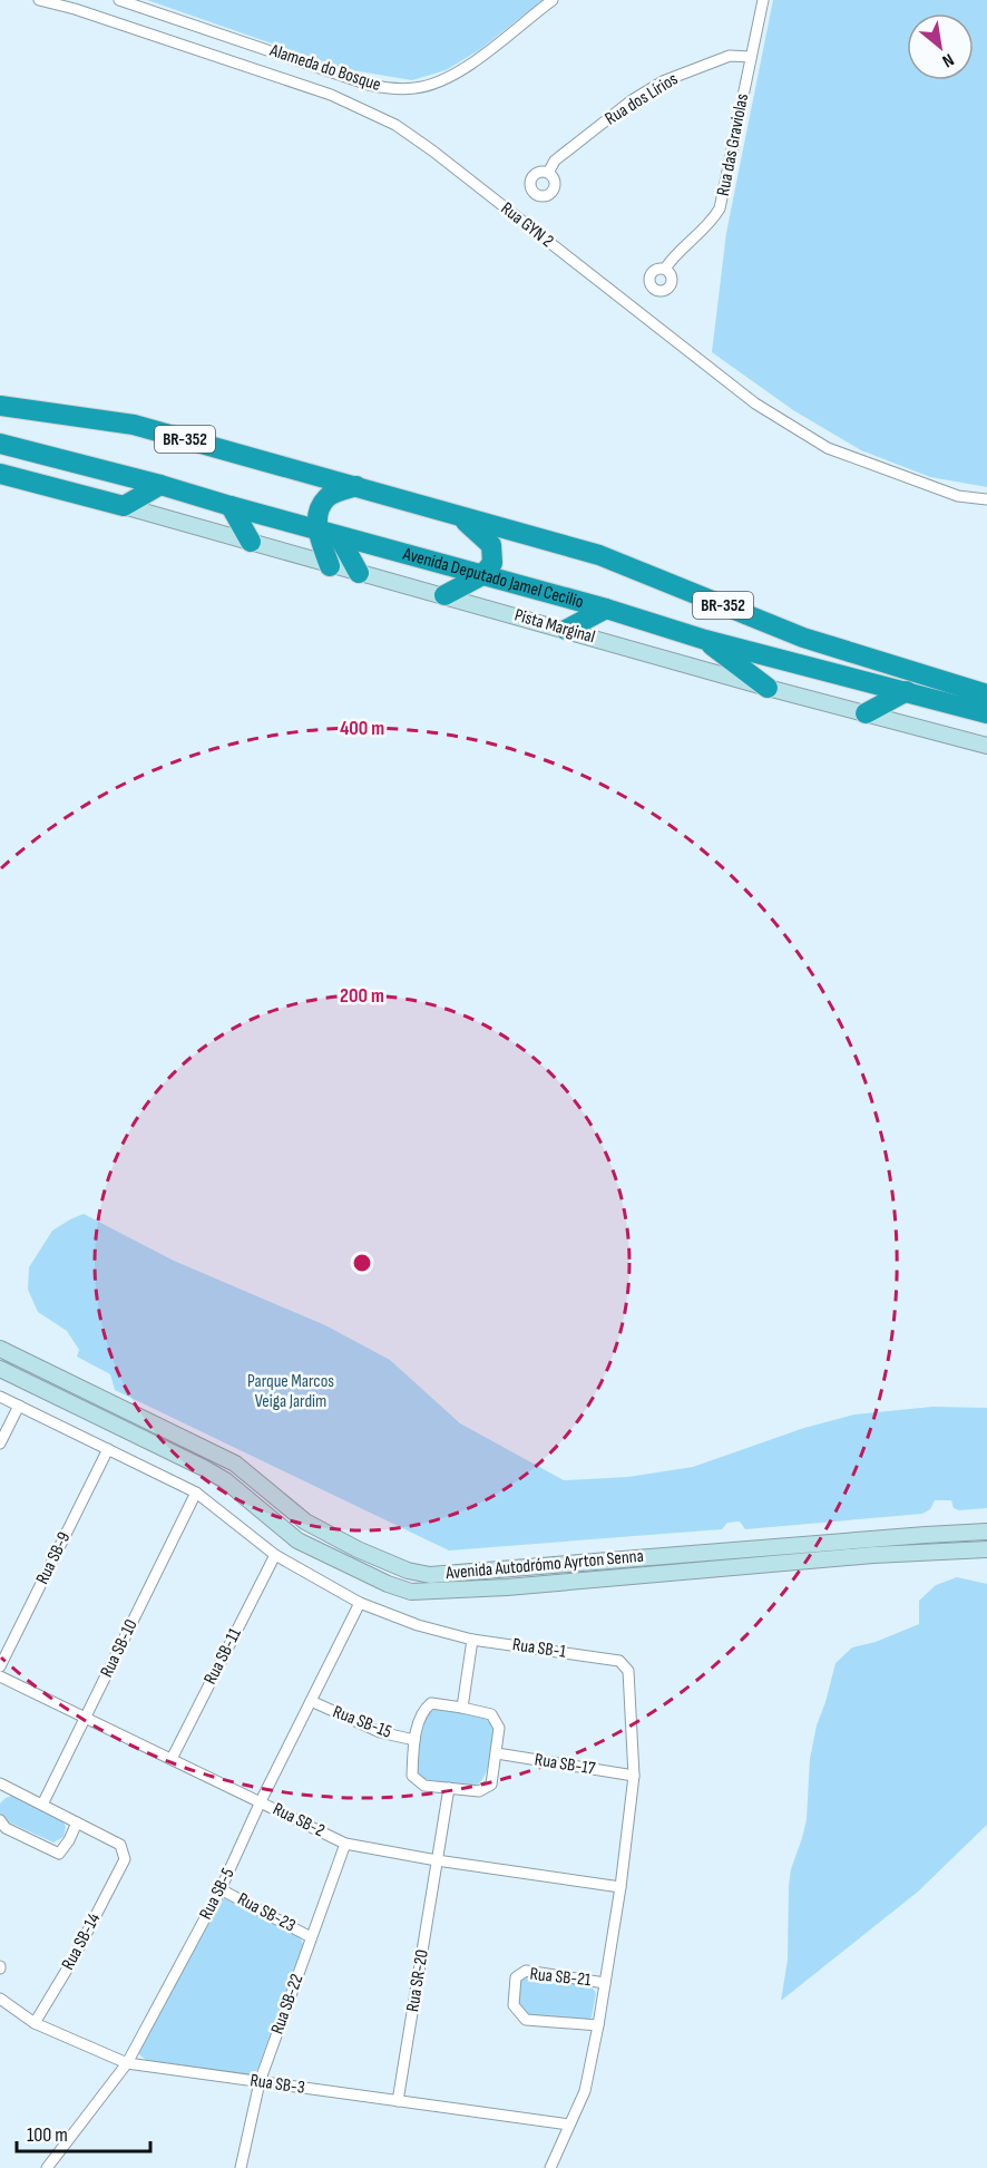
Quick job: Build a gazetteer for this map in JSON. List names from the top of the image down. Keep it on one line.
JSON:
{"streets":{"highway":["BR-352","Avenida Deputado Jamel Cecilio"],"street":["Alameda do Bosque","Rua dos Lírios","Rua das Graviolas","Rua GYN 2","Pista Marginal","Rua SB-9","Avenida Autodrómo Ayrton Senna","Rua SB-10","Rua SB-1","Rua SB-11","Rua SB-15","Rua SB-17","Rua SB-2","Rua SB-5","Rua SB-23","Rua SB-14","Rua SB-21","Rua SR-20","Rua SB-22","Rua SB-3"]},"crossings":[["Rua dos Lírios","Rua das Graviolas"],["Rua SB-9","Rua SB-1"],["Rua SB-10","Rua SB-1"],["Rua SB-10","Rua SB-2"],["Rua SB-1","Rua SB-11"],["Rua SB-1","Rua SB-17"],["Rua SB-1","Rua SB-2"],["Rua SB-1","Rua SB-5"],["Rua SB-1","Rua SB-21"],["Rua SB-1","Rua SB-3"],["Rua SB-11","Rua SB-2"],["Rua SB-15","Rua SB-17"],["Rua SB-15","Rua SB-5"],["Rua SB-15","Rua SR-20"],["Rua SB-17","Rua SR-20"],["Rua SB-2","Rua SB-5"],["Rua SB-2","Rua SR-20"],["Rua SB-2","Rua SB-22"],["Rua SB-5","Rua SB-23"],["Rua SB-5","Rua SB-3"],["Rua SB-23","Rua SB-22"],["Rua SB-14","Rua SB-3"],["Rua SR-20","Rua SB-3"],["Rua SB-22","Rua SB-3"]],"parks":["Parque Marcos Veiga Jardim"],"scale_bar":"100 m","north":"bottom right","rings":["400 m","200 m"]}
